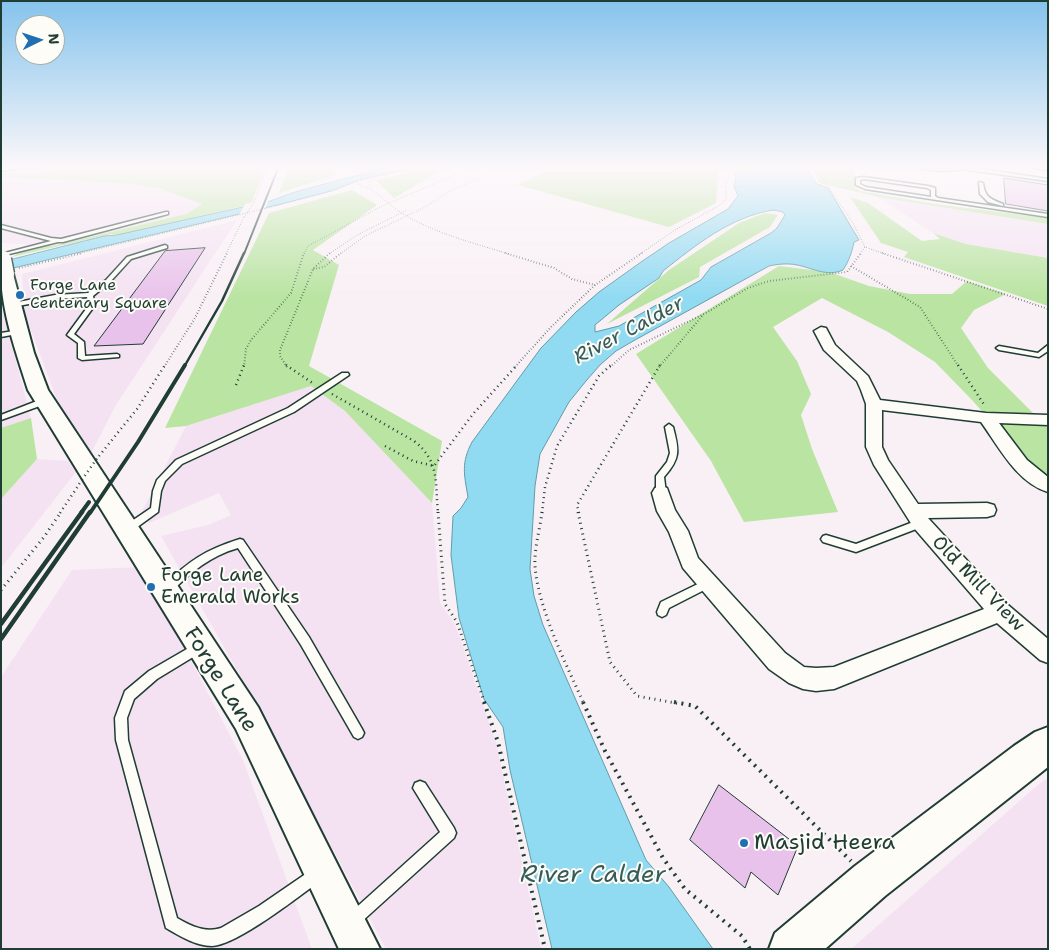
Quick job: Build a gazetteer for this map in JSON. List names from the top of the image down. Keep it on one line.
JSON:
{"streets":{"street":["Old Mill View","Forge Lane"]},"water":["River Calder"],"places":["Forge Lane Centenary Square","Forge Lane Emerald Works","Masjid Heera"],"north":"right"}
